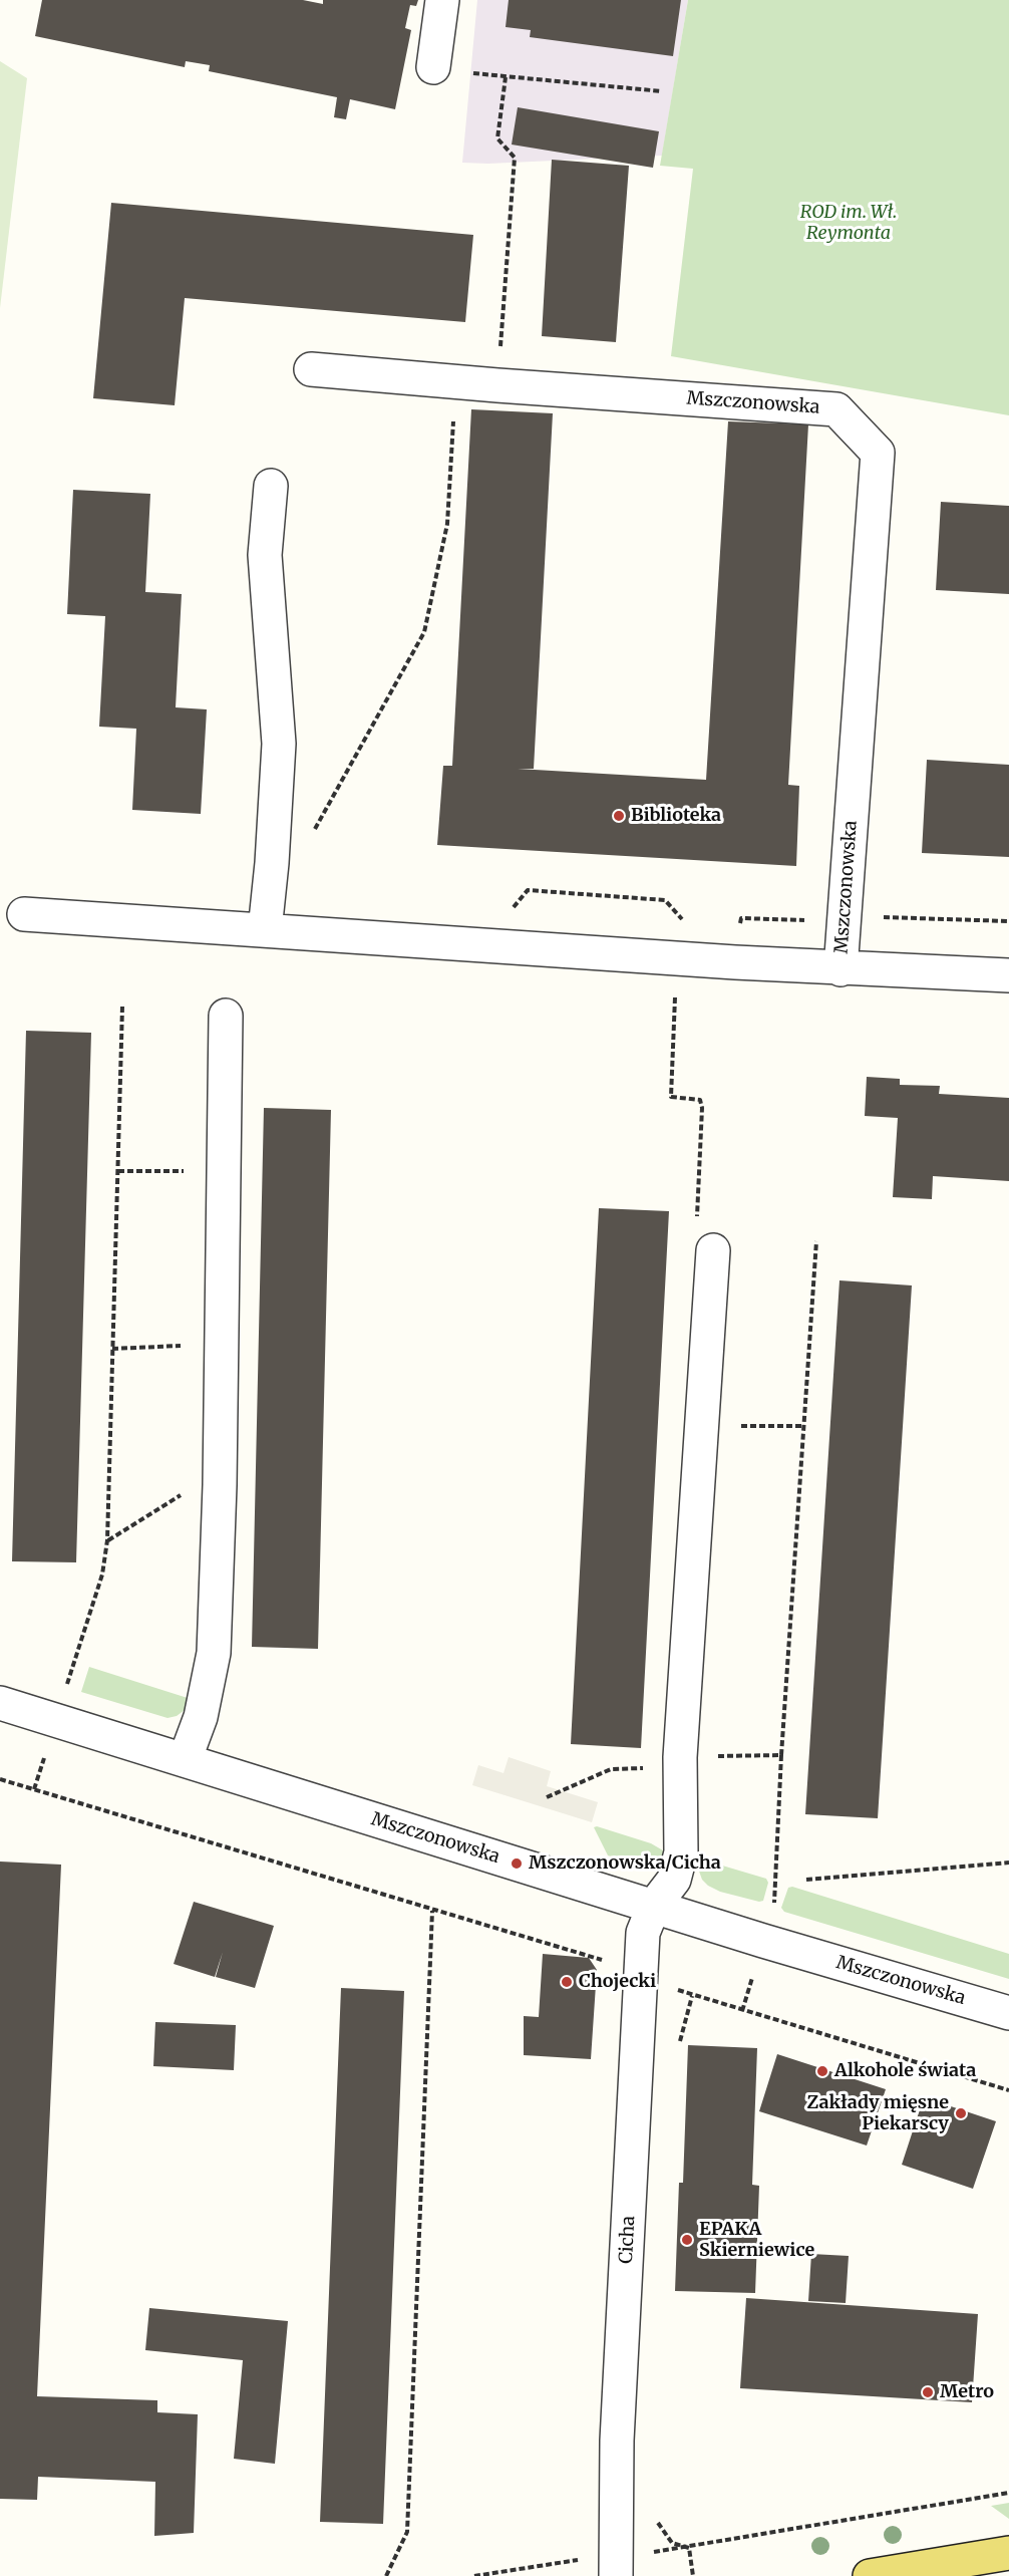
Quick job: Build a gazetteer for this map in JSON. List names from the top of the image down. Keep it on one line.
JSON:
{"streets":{"street":["Mszczonowska","Cicha"]},"crossings":[["Mszczonowska","Cicha"]],"parks":["ROD im. Wł. Reymonta"],"places":["Biblioteka","Mszczonowska/Cicha","Chojecki","Alkohole świata","Zakłady mięsne Piekarscy","EPAKA Skierniewice","Metro"]}
